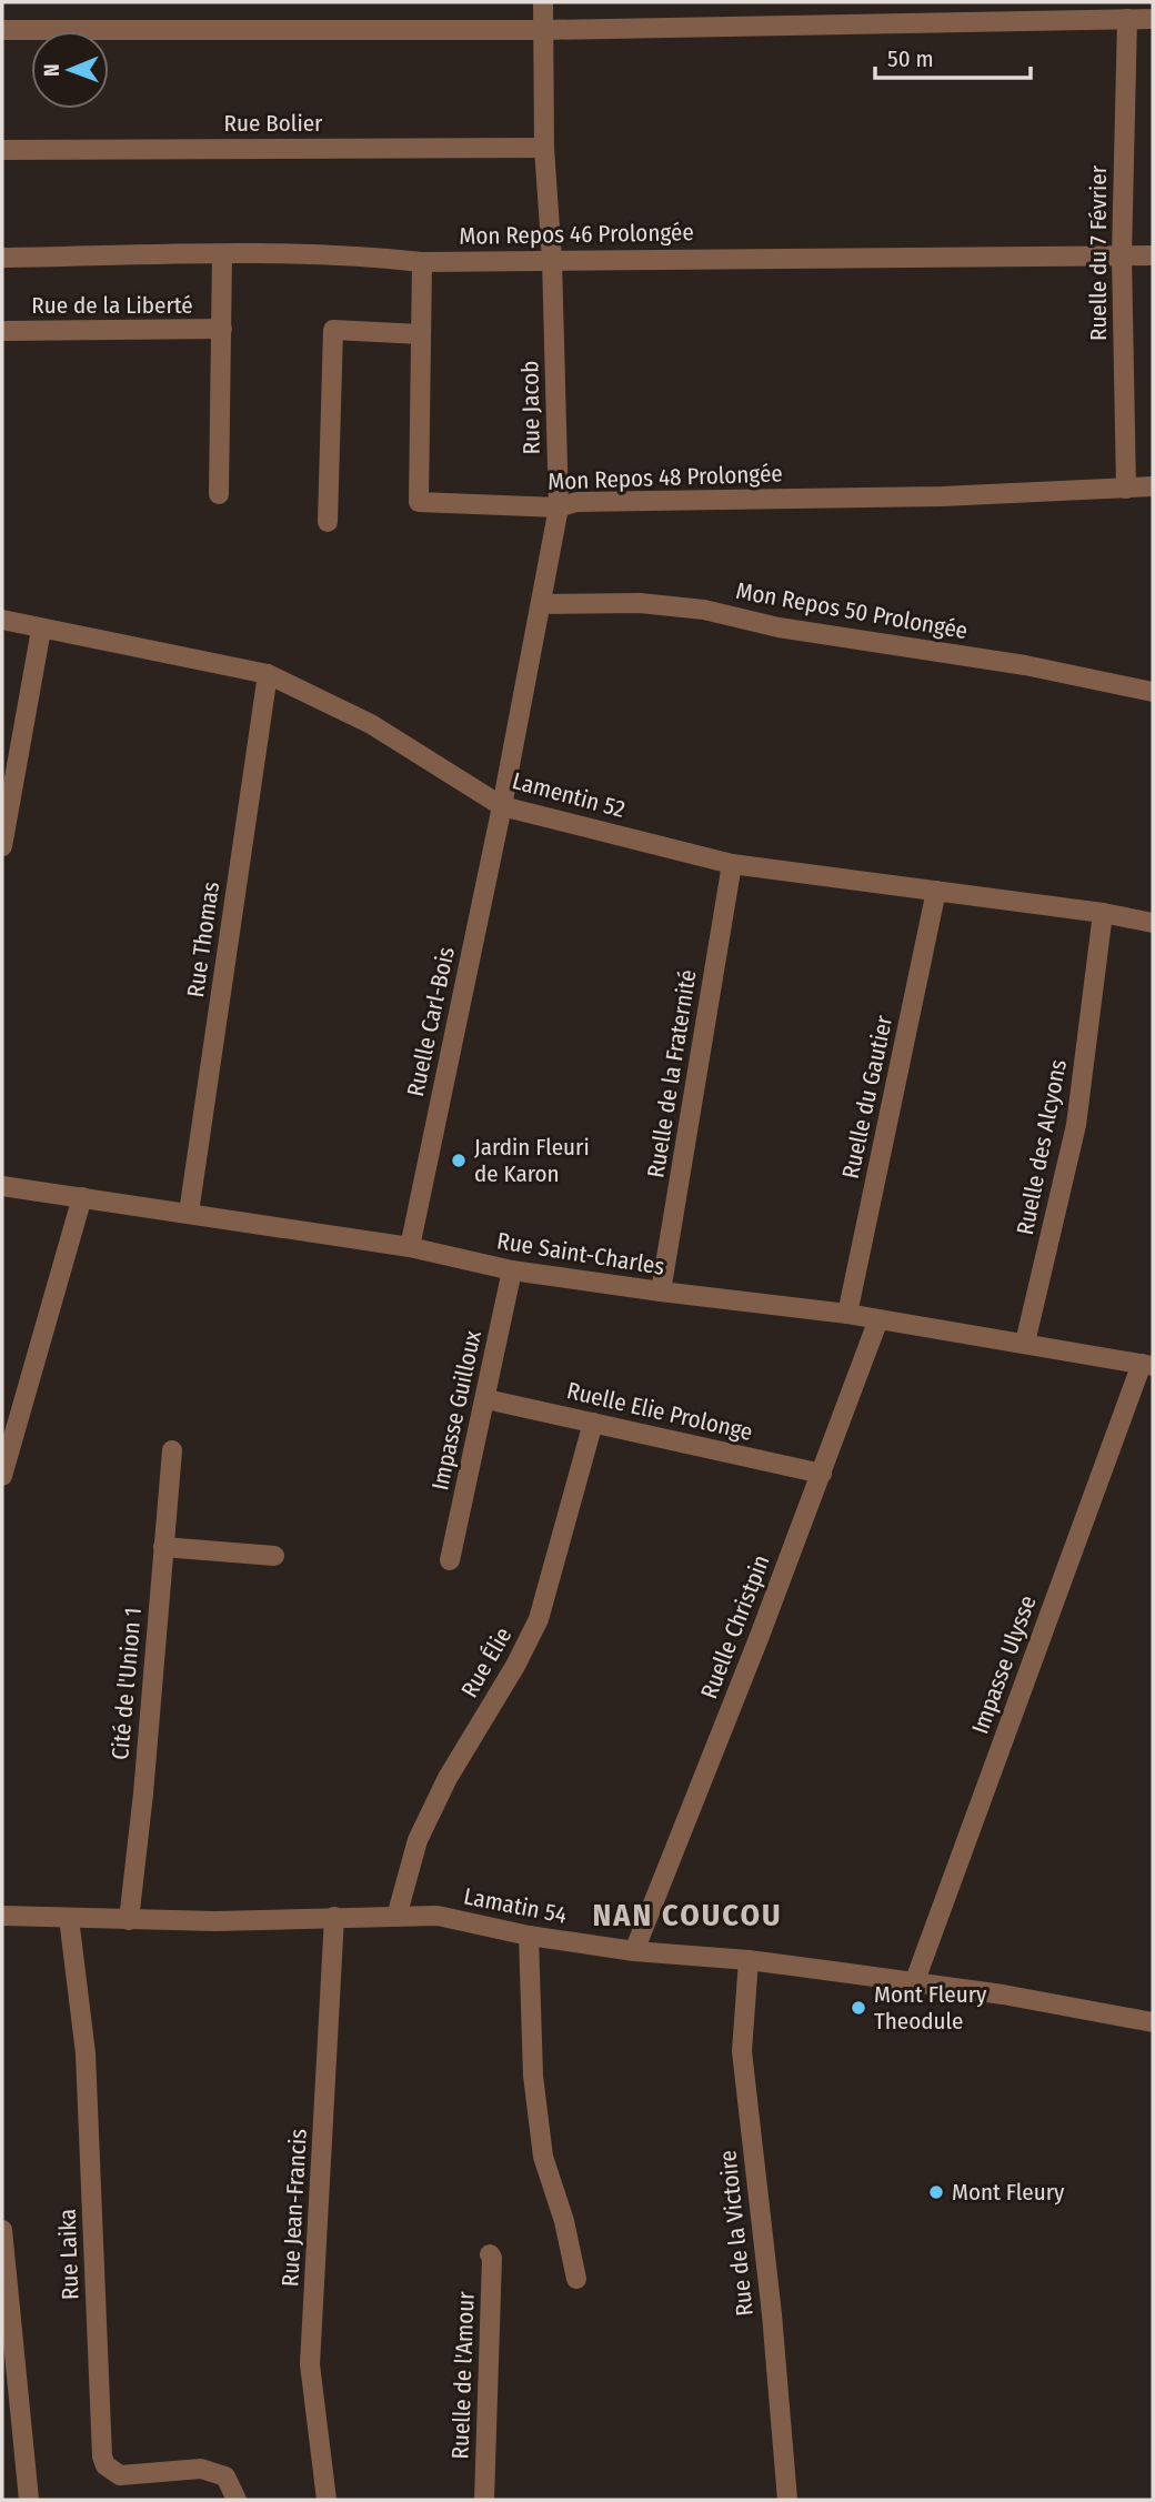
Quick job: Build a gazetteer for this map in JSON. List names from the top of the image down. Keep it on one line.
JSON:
{"streets":{"street":["Rue Bolier","Mon Repos 46 Prolongée","Ruelle du 7 Février","Rue de la Liberté","Rue Jacob","Mon Repos 48 Prolongée","Mon Repos 50 Prolongée","Lamentin 52","Rue Thomas","Ruelle Carl-Bois","Ruelle de la Fraternité","Ruelle du Gautier","Ruelle des Alcyons","Rue Saint-Charles","Impasse Guilloux","Ruelle Elie Prolonge","Ruelle Christpin","Rue Élie","Impasse Ulysse","Cité de l'Union 1","Lamatin 54","Rue Jean-Francis","Rue de la Victoire","Rue Laika","Ruelle de l'Amour"]},"crossings":[["Rue Bolier","Rue Jacob"],["Mon Repos 46 Prolongée","Ruelle du 7 Février"],["Mon Repos 46 Prolongée","Rue Jacob"],["Mon Repos 46 Prolongée","Mon Repos 48 Prolongée"],["Ruelle du 7 Février","Mon Repos 48 Prolongée"],["Rue Jacob","Mon Repos 48 Prolongée"],["Rue Jacob","Mon Repos 50 Prolongée"],["Rue Jacob","Lamentin 52"],["Rue Jacob","Ruelle Carl-Bois"],["Lamentin 52","Rue Thomas"],["Lamentin 52","Ruelle Carl-Bois"],["Lamentin 52","Ruelle de la Fraternité"],["Lamentin 52","Ruelle du Gautier"],["Lamentin 52","Ruelle des Alcyons"],["Rue Thomas","Rue Saint-Charles"],["Ruelle Carl-Bois","Rue Saint-Charles"],["Ruelle de la Fraternité","Rue Saint-Charles"],["Ruelle du Gautier","Rue Saint-Charles"],["Ruelle des Alcyons","Rue Saint-Charles"],["Rue Saint-Charles","Impasse Guilloux"],["Rue Saint-Charles","Ruelle Christpin"],["Rue Saint-Charles","Impasse Ulysse"],["Impasse Guilloux","Ruelle Elie Prolonge"],["Ruelle Elie Prolonge","Ruelle Christpin"],["Ruelle Elie Prolonge","Rue Élie"],["Ruelle Christpin","Lamatin 54"],["Rue Élie","Lamatin 54"],["Impasse Ulysse","Lamatin 54"],["Cité de l'Union 1","Lamatin 54"],["Lamatin 54","Rue Jean-Francis"],["Lamatin 54","Rue de la Victoire"],["Lamatin 54","Rue Laika"]],"districts":["NAN COUCOU"],"places":["Jardin Fleuri de Karon","Mont Fleury Theodule","Mont Fleury"],"scale_bar":"50 m","north":"left"}
